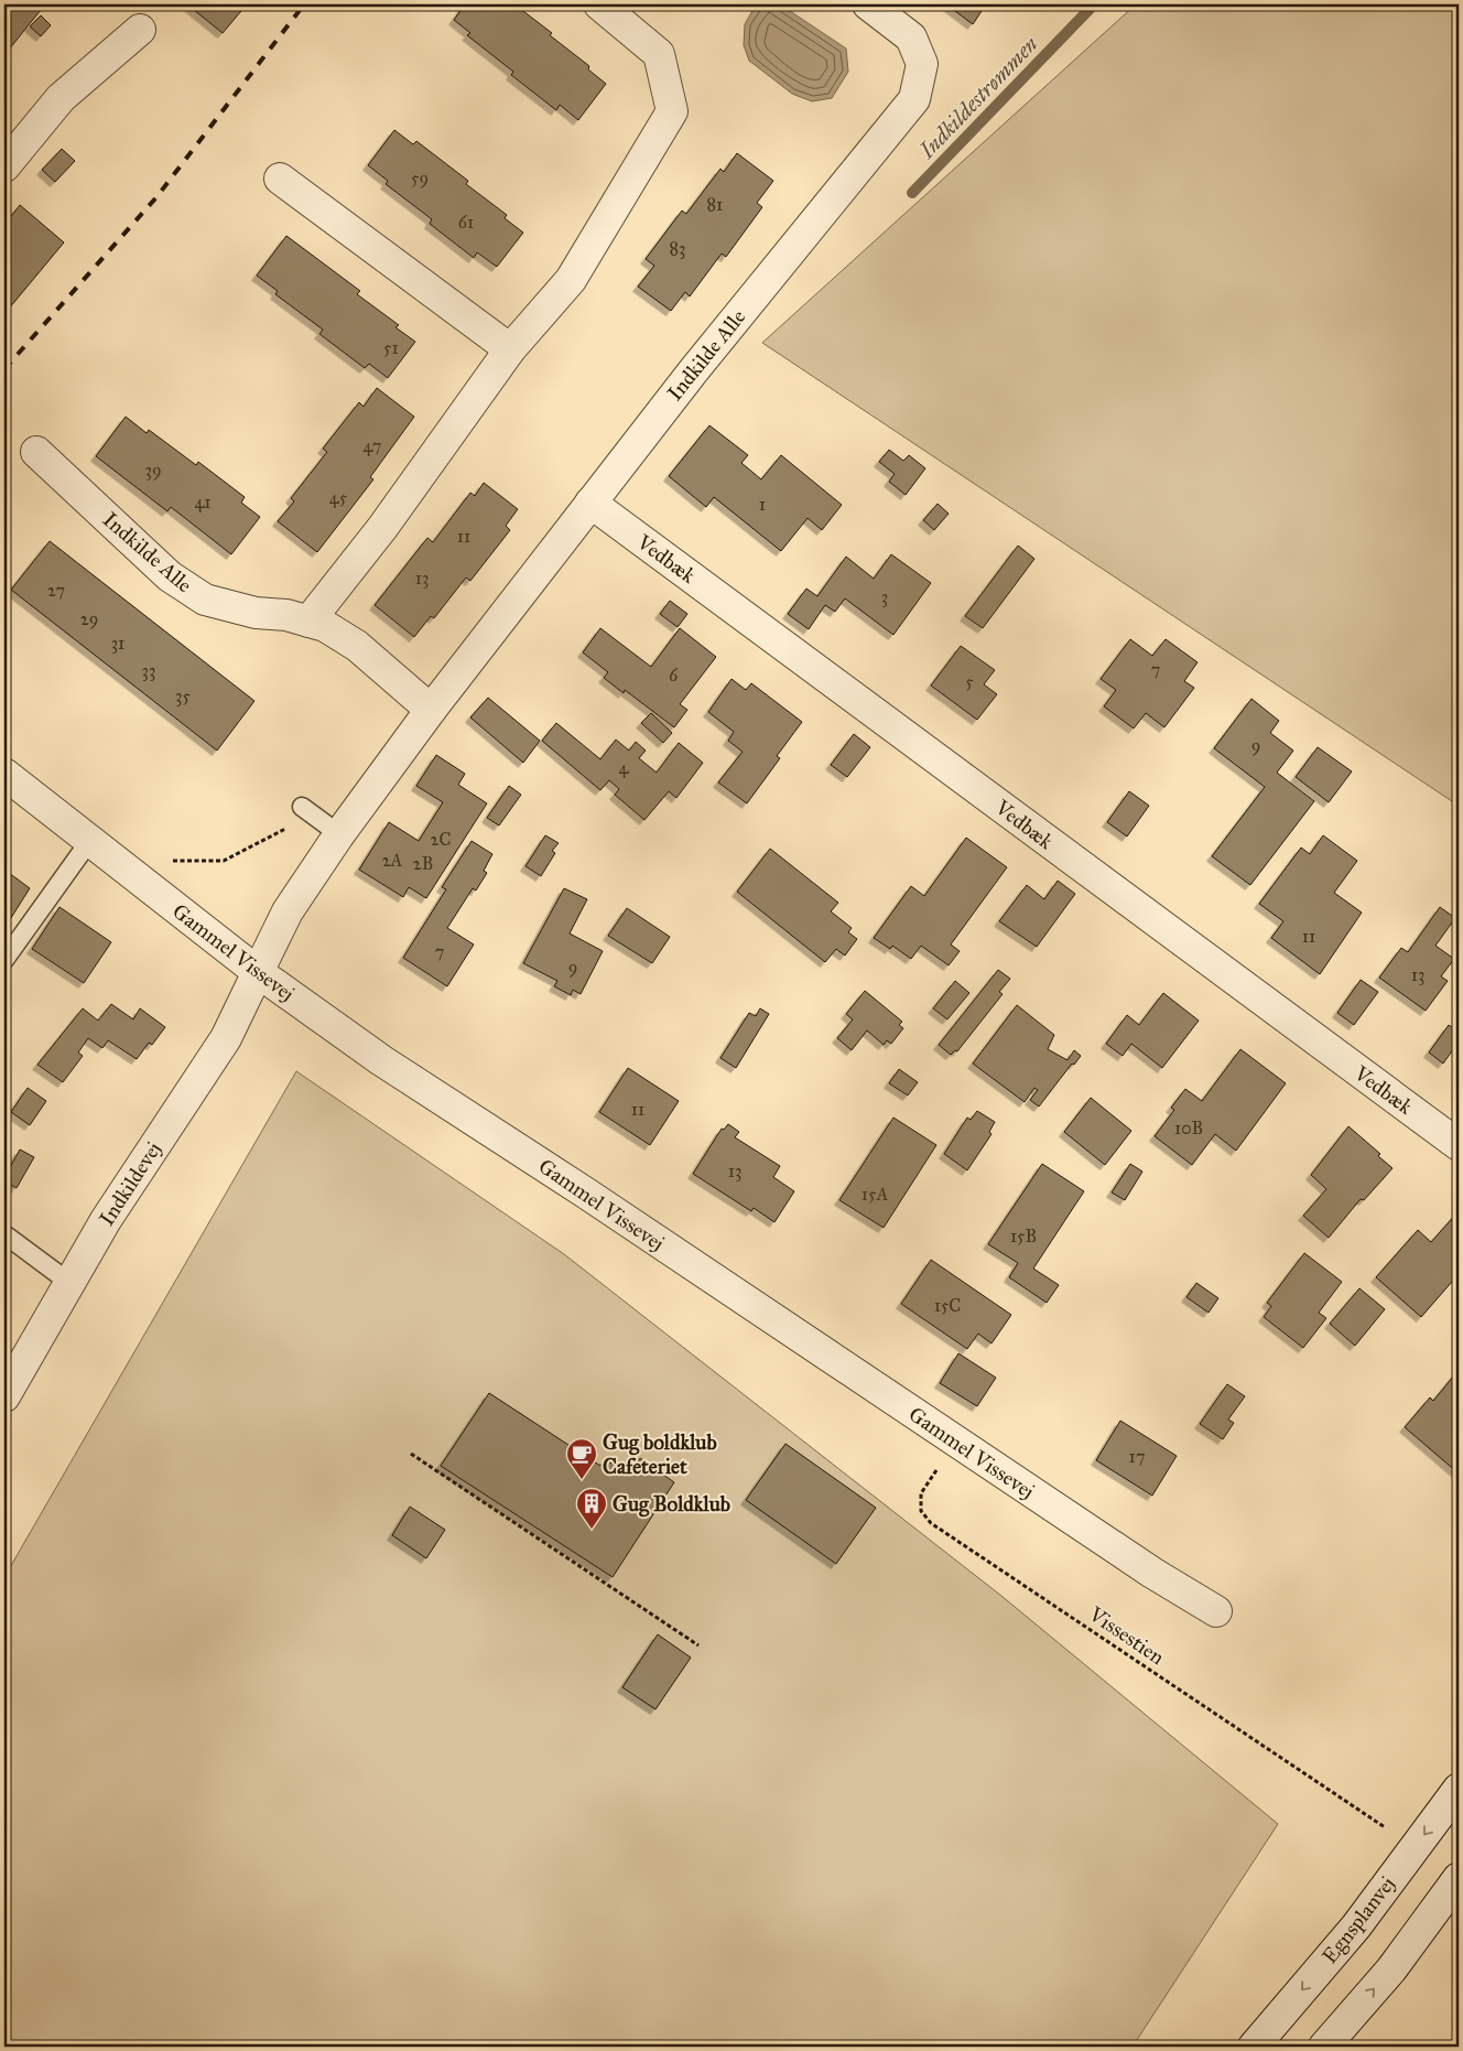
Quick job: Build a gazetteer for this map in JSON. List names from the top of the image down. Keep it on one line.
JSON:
{"streets":{"street":["Indkilde Alle","Vedbæk","Gammel Vissevej","Indkildevej","Egnsplanvej"],"path":["Vissestien"]},"crossings":[["Indkilde Alle","Vedbæk"],["Indkilde Alle","Gammel Vissevej"],["Indkilde Alle","Indkildevej"],["Gammel Vissevej","Indkildevej"],["Gammel Vissevej","Vissestien"]],"water":["Indkildestrømmen"],"places":{"cafe":["Gug boldklub Cafeteriet"],"building":["Gug Boldklub"]},"house_numbers":["59","81","61","83","51","47","39","45","41","1","11","13","27","3","29","31","7","33","6","5","35","9","4","2C","2A","2B","11","7","9","13","11","10B","13","15A","15B","15C","17"]}
